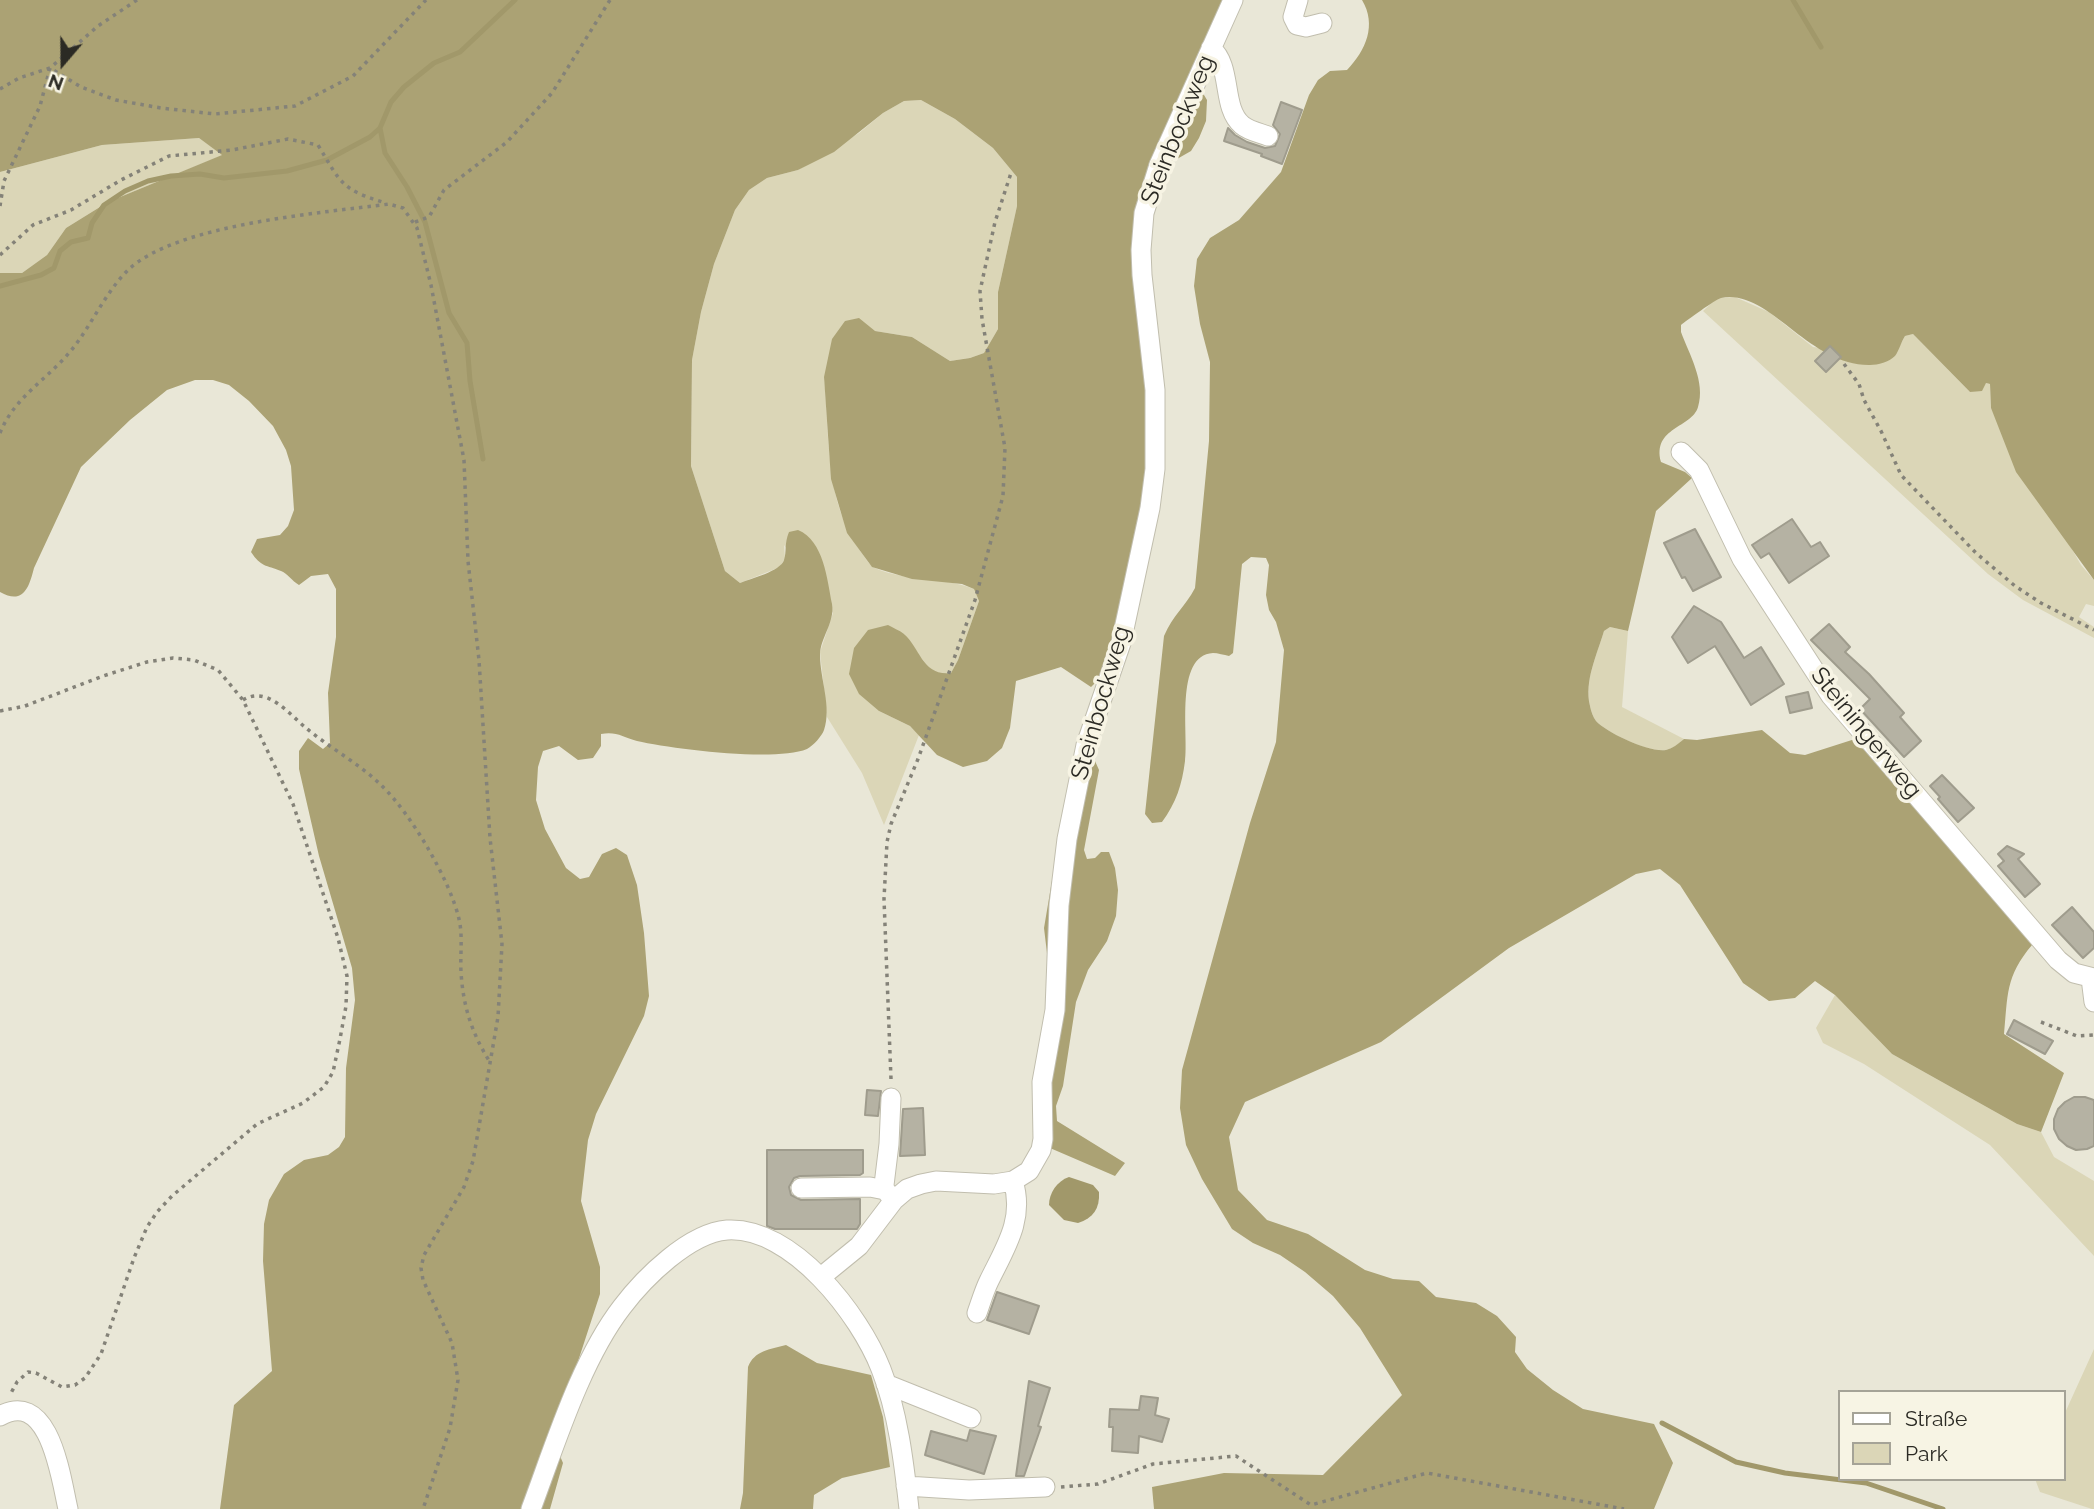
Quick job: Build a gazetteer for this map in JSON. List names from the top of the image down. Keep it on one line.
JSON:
{"streets":{"street":["Steinbockweg","Steiningerweg"]},"legend":["Straße","Park"],"north":"bottom"}
